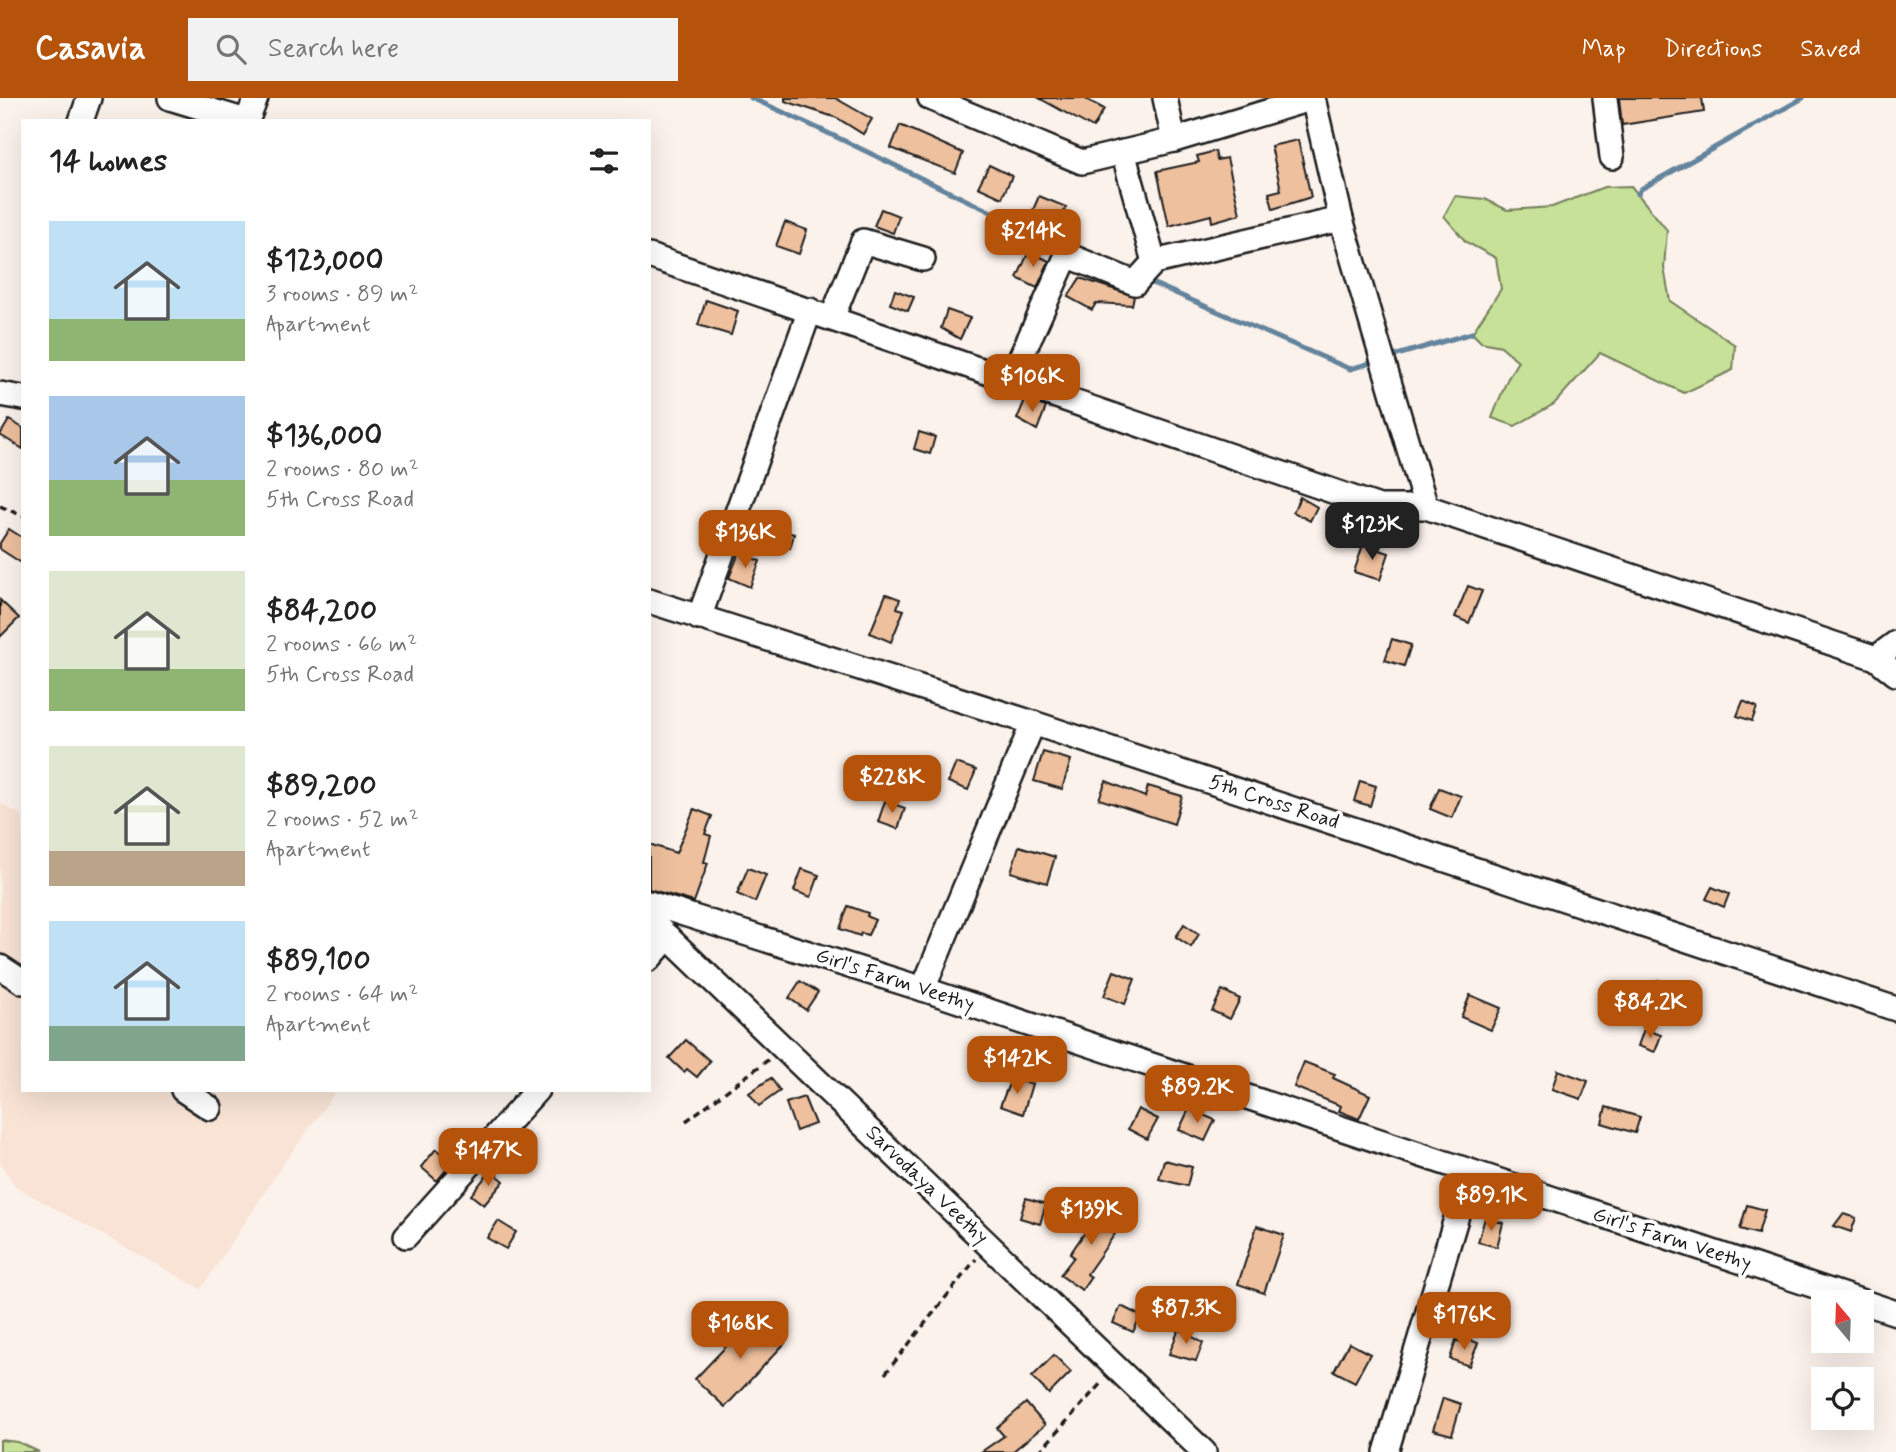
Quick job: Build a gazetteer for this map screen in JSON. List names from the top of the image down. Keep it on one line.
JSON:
{"streets":{"street":["5th Cross Road","Girl's Farm Veethy","Sarvodaya Veethy"]},"north":"top","page":{"header":"Casavia","search":"Search here","nav":["Map","Directions","Saved"],"heading":"14 homes","list":[{"name":"$123,000","note":"3 rooms · 89 m² · Apartment"},{"name":"$136,000","note":"2 rooms · 80 m² · 5th Cross Road"},{"name":"$84,200","note":"2 rooms · 66 m² · 5th Cross Road"},{"name":"$89,200","note":"2 rooms · 52 m² · Apartment"},{"name":"$89,100","note":"2 rooms · 64 m² · Apartment"}],"price":["$214K","$106K","$123K","$136K","$228K","$84.2K","$142K","$89.2K","$147K","$89.1K","$139K","$87.3K","$176K","$168K"]}}
